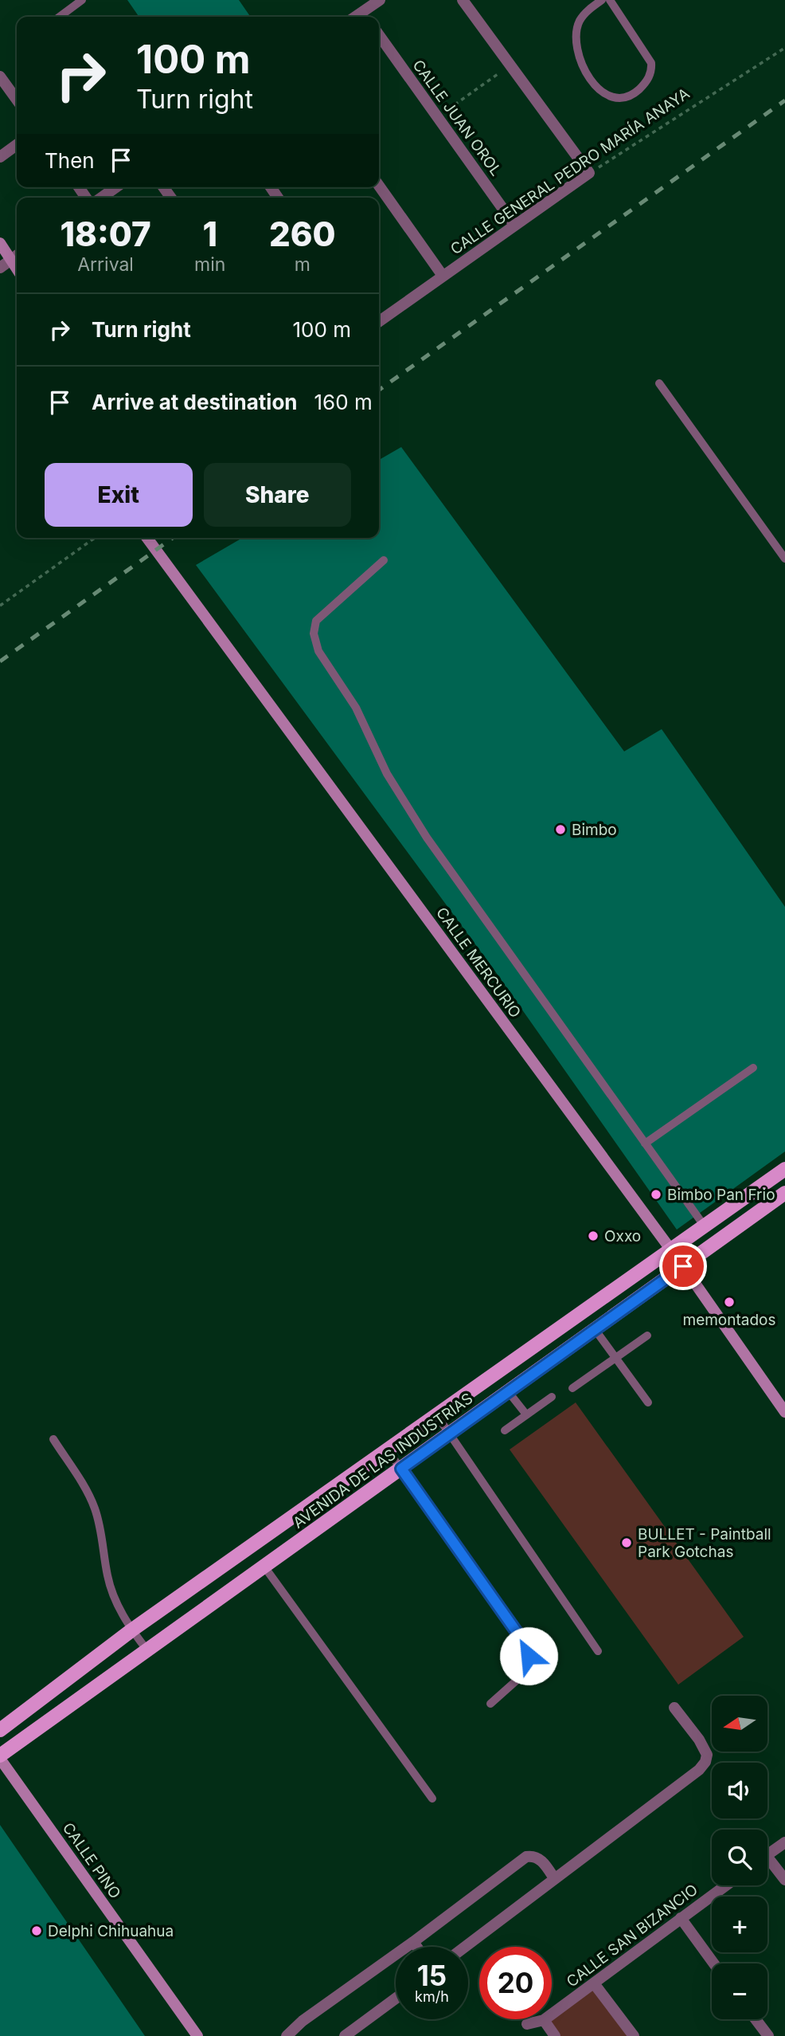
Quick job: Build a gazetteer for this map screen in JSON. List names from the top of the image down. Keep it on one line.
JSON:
{"streets":{"main road":["CALLE MERCURIO","AVENIDA DE LAS INDUSTRIAS","CALLE PINO"],"street":["CALLE JUAN OROL","CALLE GENERAL PEDRO MARÍA ANAYA","CALLE SAN BIZANCIO"]},"crossings":[["CALLE JUAN OROL","CALLE GENERAL PEDRO MARÍA ANAYA"],["CALLE MERCURIO","AVENIDA DE LAS INDUSTRIAS"],["AVENIDA DE LAS INDUSTRIAS","CALLE PINO"]],"places":["Bimbo","Bimbo Pan Frio","Oxxo","memontados","BULLET - Paintball Park Gotchas","Delphi Chihuahua"],"north":"left","page":{"turn":["100 m","Turn right"],"then":"Then","eta":["18:07","Arrival","1","min","260","m"],"list":[{"name":"Turn right","value":"100 m"},{"name":"Arrive at destination","value":"160 m"}],"buttons":["Exit","Share"],"map_buttons":["+","−"],"speed":"15 km/h","limit":"20"}}
